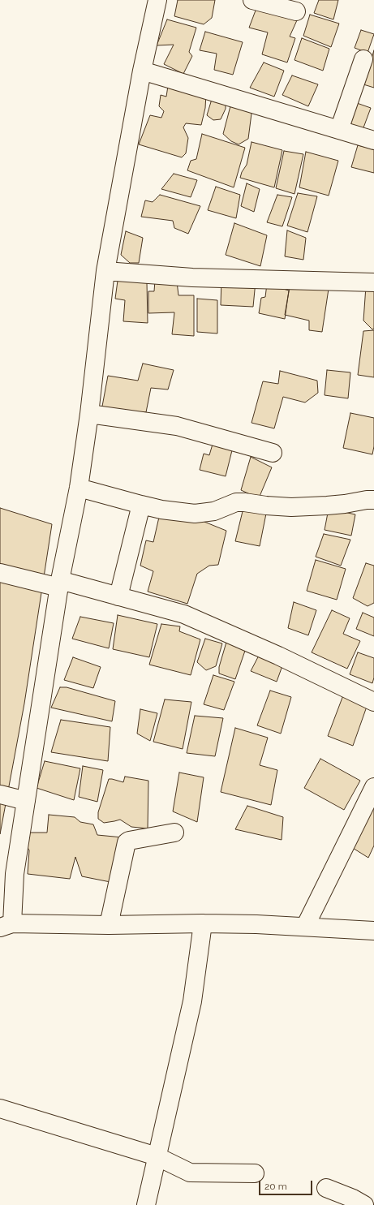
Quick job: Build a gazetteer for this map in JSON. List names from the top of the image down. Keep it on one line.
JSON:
{"scale_bar":"20 m"}
